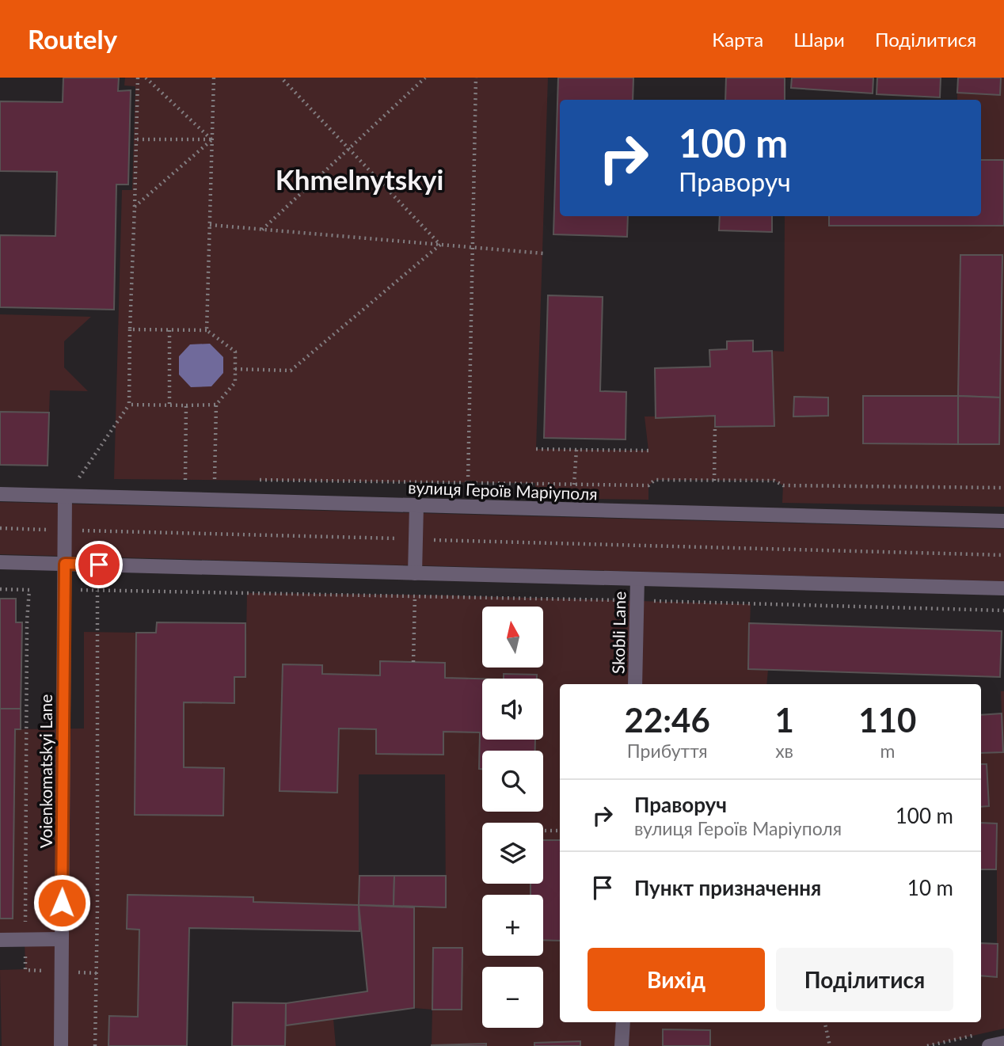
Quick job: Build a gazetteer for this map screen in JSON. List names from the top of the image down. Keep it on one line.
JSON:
{"streets":{"street":["вулиця Героїв Маріуполя","Skobli Lane","Voienkomatskyi Lane"]},"crossings":[["вулиця Героїв Маріуполя","Voienkomatskyi Lane"]],"districts":["Khmelnytskyi"],"north":"top","page":{"header":"Routely","nav":["Карта","Шари","Поділитися"],"turn":["100 m","Праворуч"],"map_buttons":["+","−"],"eta":["22:46","Прибуття","1","хв","110","m"],"list":[{"name":"Праворуч","note":"вулиця Героїв Маріуполя","value":"100 m"},{"name":"Пункт призначення","value":"10 m"}],"buttons":["Вихід","Поділитися"]}}
